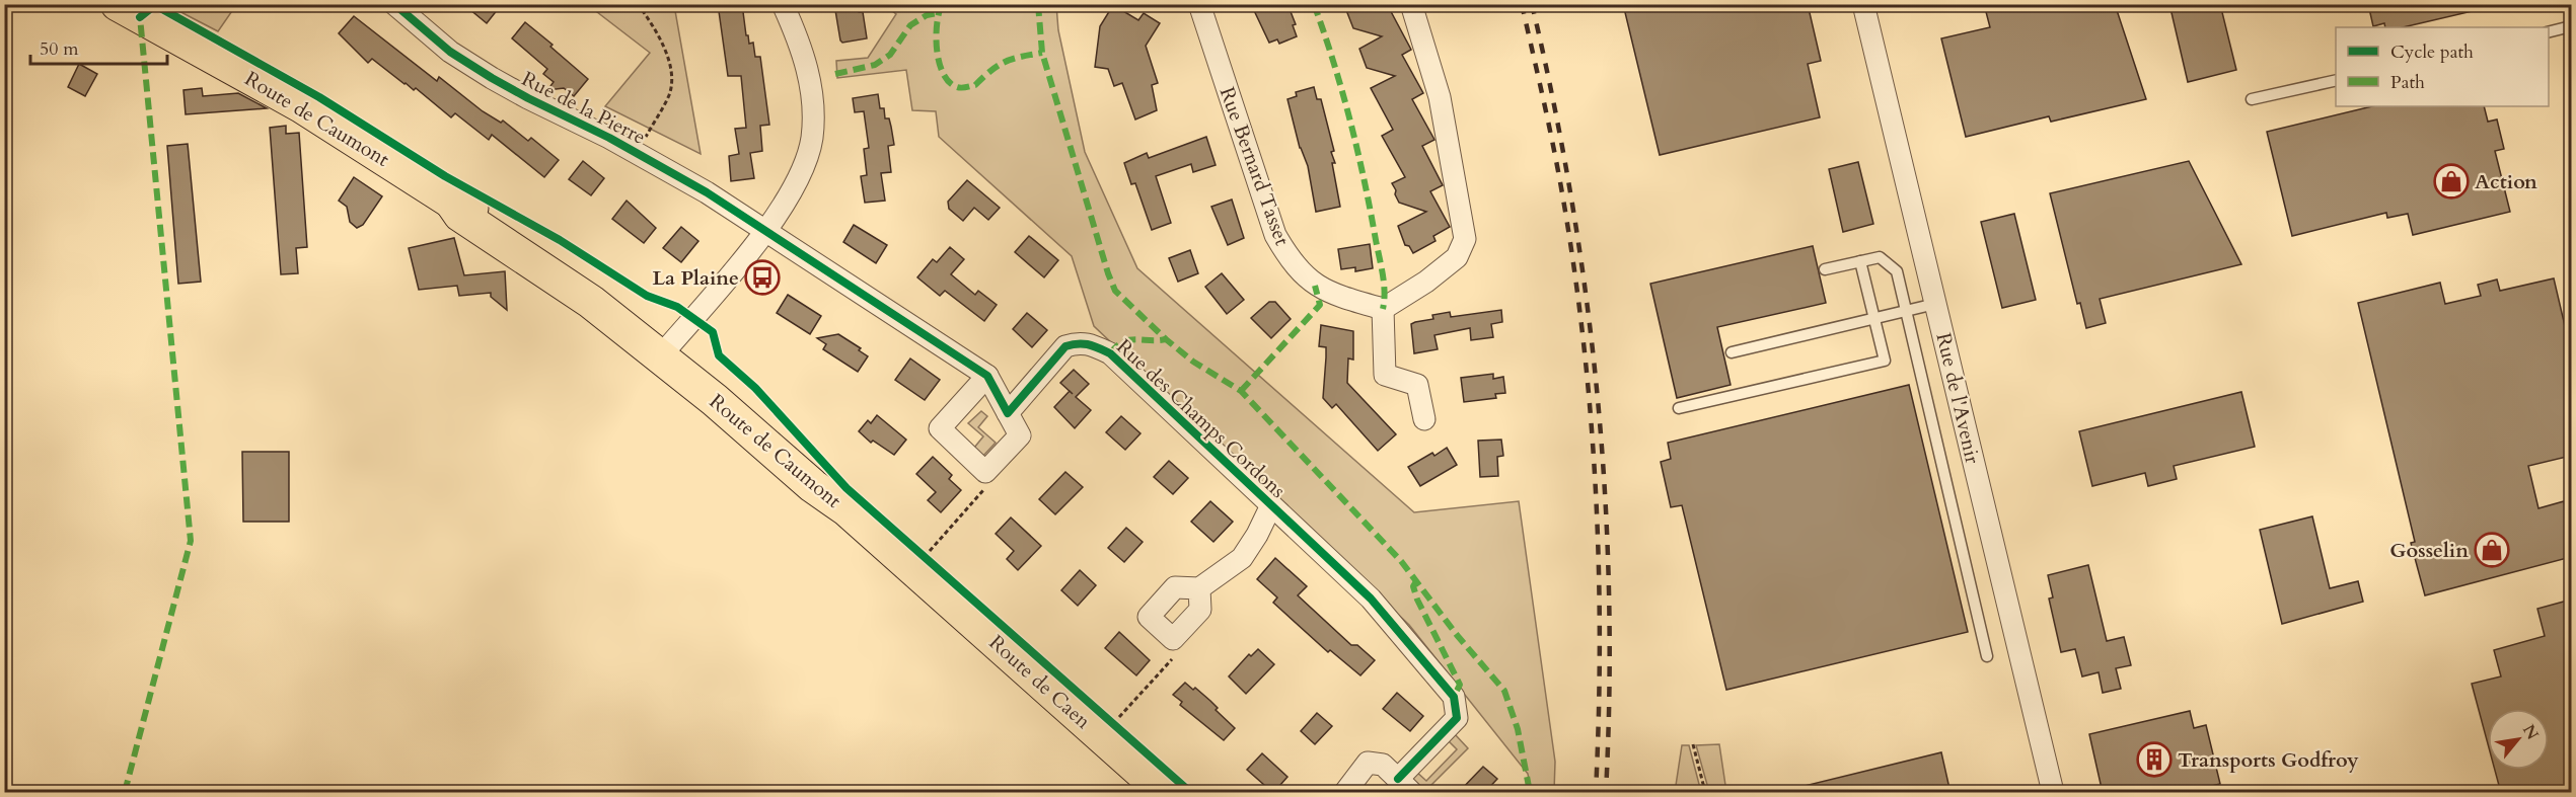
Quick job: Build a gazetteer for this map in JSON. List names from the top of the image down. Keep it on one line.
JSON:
{"streets":{"main road":["Route de Caumont","Route de Caen"],"street":["Rue de la Pierre","Rue Bernard Tasset","Rue de l'Avenir","Rue des Champs Cordons"]},"crossings":[["Route de Caumont","Route de Caen"]],"places":{"shop":["Action","Gosselin"],"bus stop":["La Plaine"],"building":["Transports Godfroy"]},"legend":["Cycle path","Path"],"scale_bar":"50 m","north":"top right"}
